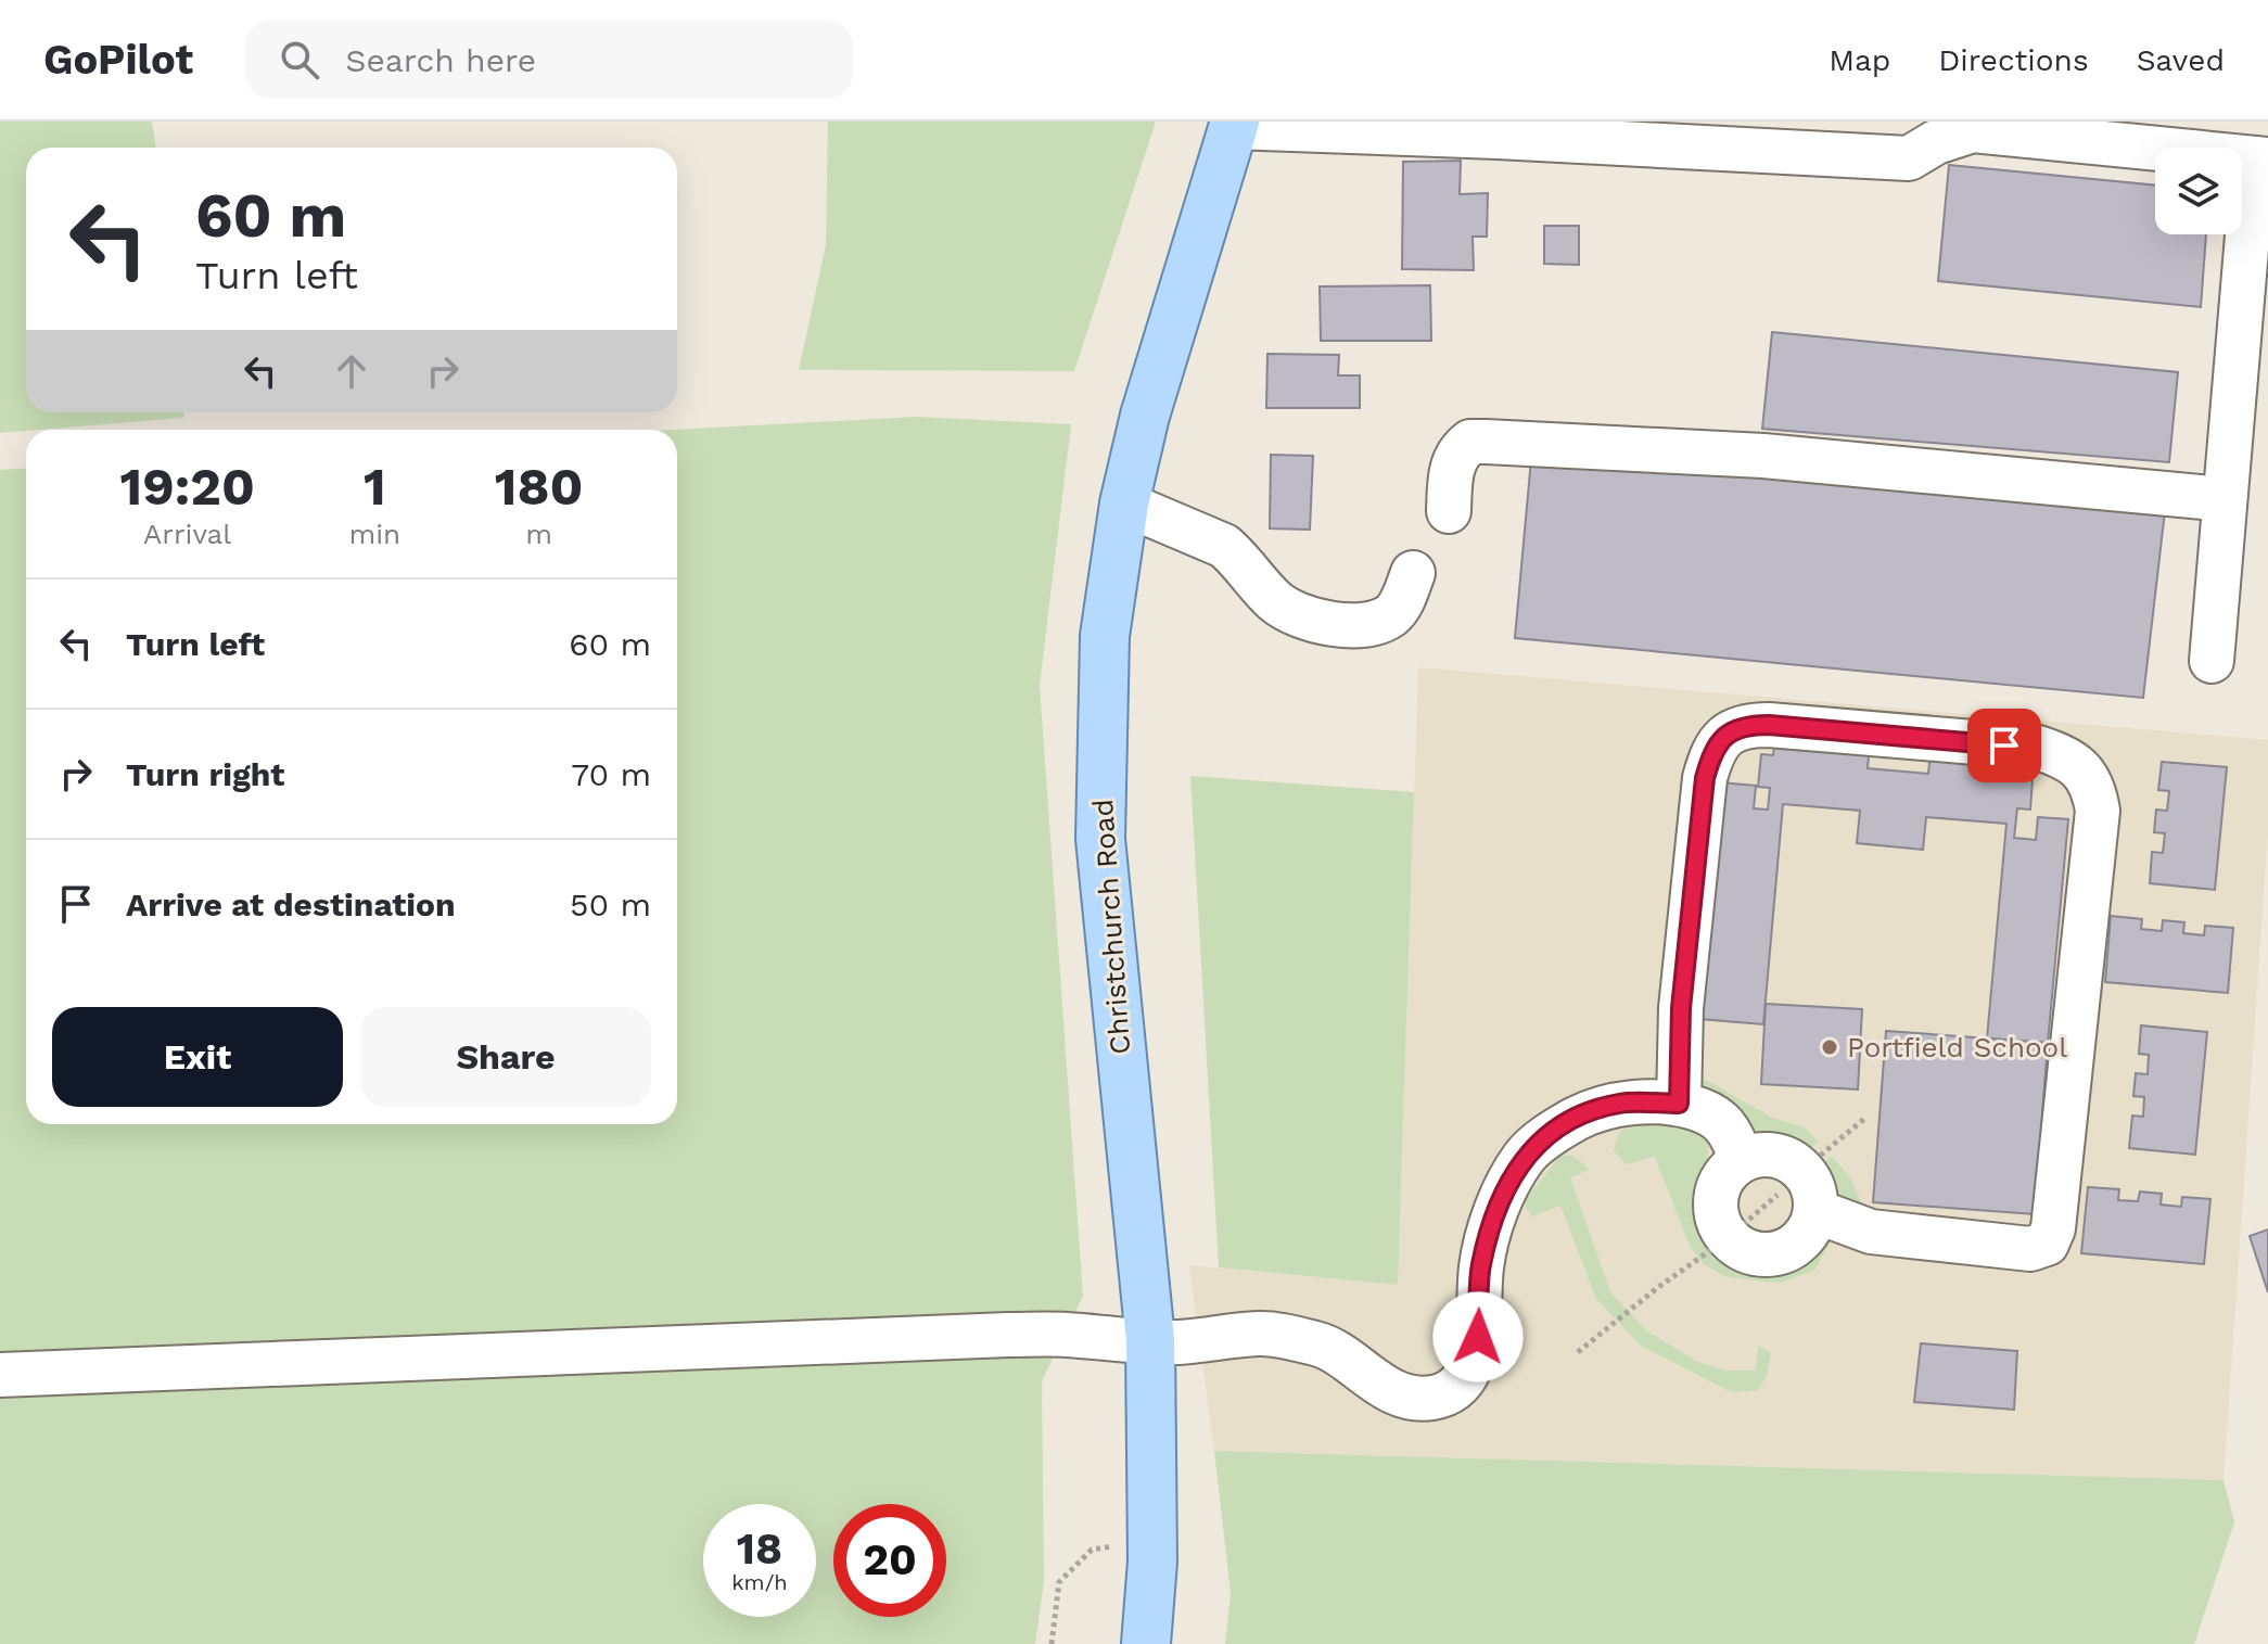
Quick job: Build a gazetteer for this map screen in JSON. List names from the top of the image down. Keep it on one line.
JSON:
{"streets":{"main road":["Christchurch Road"]},"places":["Portfield School"],"page":{"header":"GoPilot","search":"Search here","nav":["Map","Directions","Saved"],"turn":["60 m","Turn left"],"eta":["19:20","Arrival","1","min","180","m"],"list":[{"name":"Turn left","value":"60 m"},{"name":"Turn right","value":"70 m"},{"name":"Arrive at destination","value":"50 m"}],"buttons":["Exit","Share"],"speed":"18 km/h","limit":"20"}}
